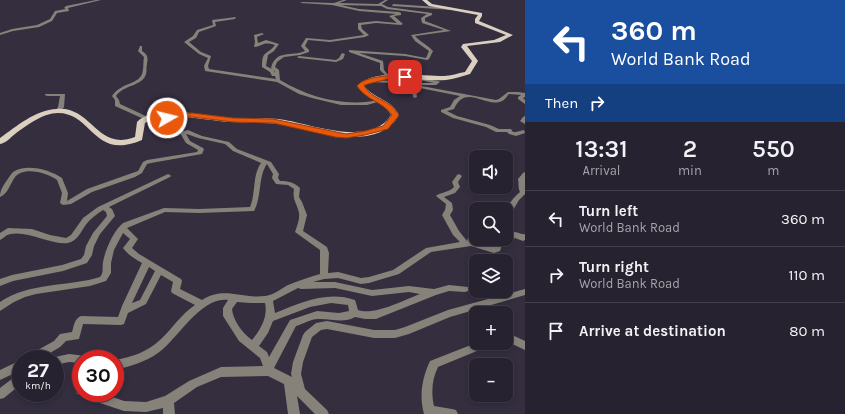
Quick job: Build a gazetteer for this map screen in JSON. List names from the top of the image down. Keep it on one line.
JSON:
{"page":{"turn":["360 m","World Bank Road"],"then":"Then","eta":["13:31","Arrival","2","min","550","m"],"map_buttons":["+","−"],"list":[{"name":"Turn left","note":"World Bank Road","value":"360 m"},{"name":"Turn right","note":"World Bank Road","value":"110 m"},{"name":"Arrive at destination","value":"80 m"}],"speed":"27 km/h","limit":"30"}}
